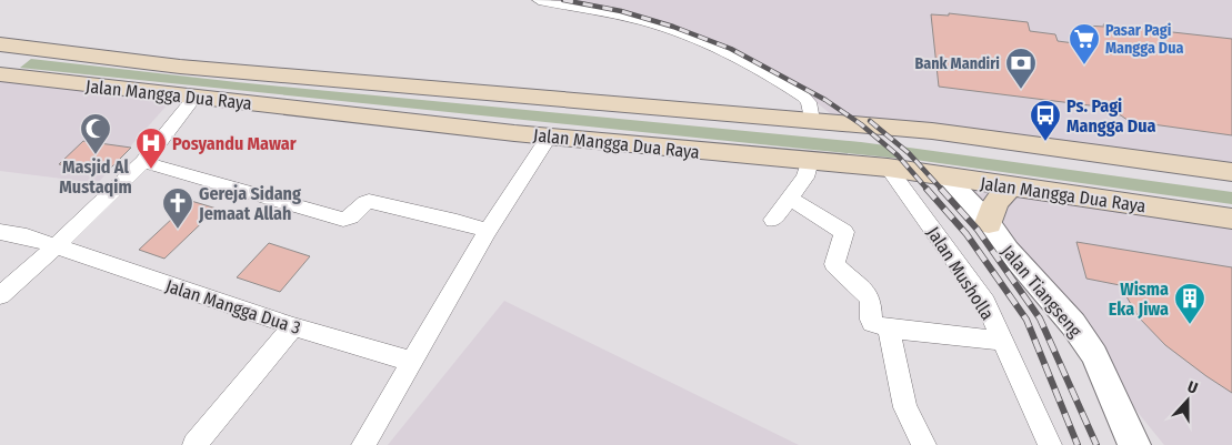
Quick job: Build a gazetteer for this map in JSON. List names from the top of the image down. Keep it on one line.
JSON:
{"streets":{"main road":["Jalan Mangga Dua Raya"],"street":["Jalan Musholla","Jalan Tiangseng","Jalan Mangga Dua 3"]},"crossings":[["Jalan Mangga Dua Raya","Jalan Musholla"],["Jalan Mangga Dua Raya","Jalan Tiangseng"]],"places":{"supermarket":["Pasar Pagi Mangga Dua"],"bank":["Bank Mandiri"],"bus stop":["Ps. Pagi Mangga Dua"],"mosque":["Masjid Al Mustaqim"],"hospital":["Posyandu Mawar"],"church":["Gereja Sidang Jemaat Allah"],"building":["Wisma Eka Jiwa"]},"north":"top"}
